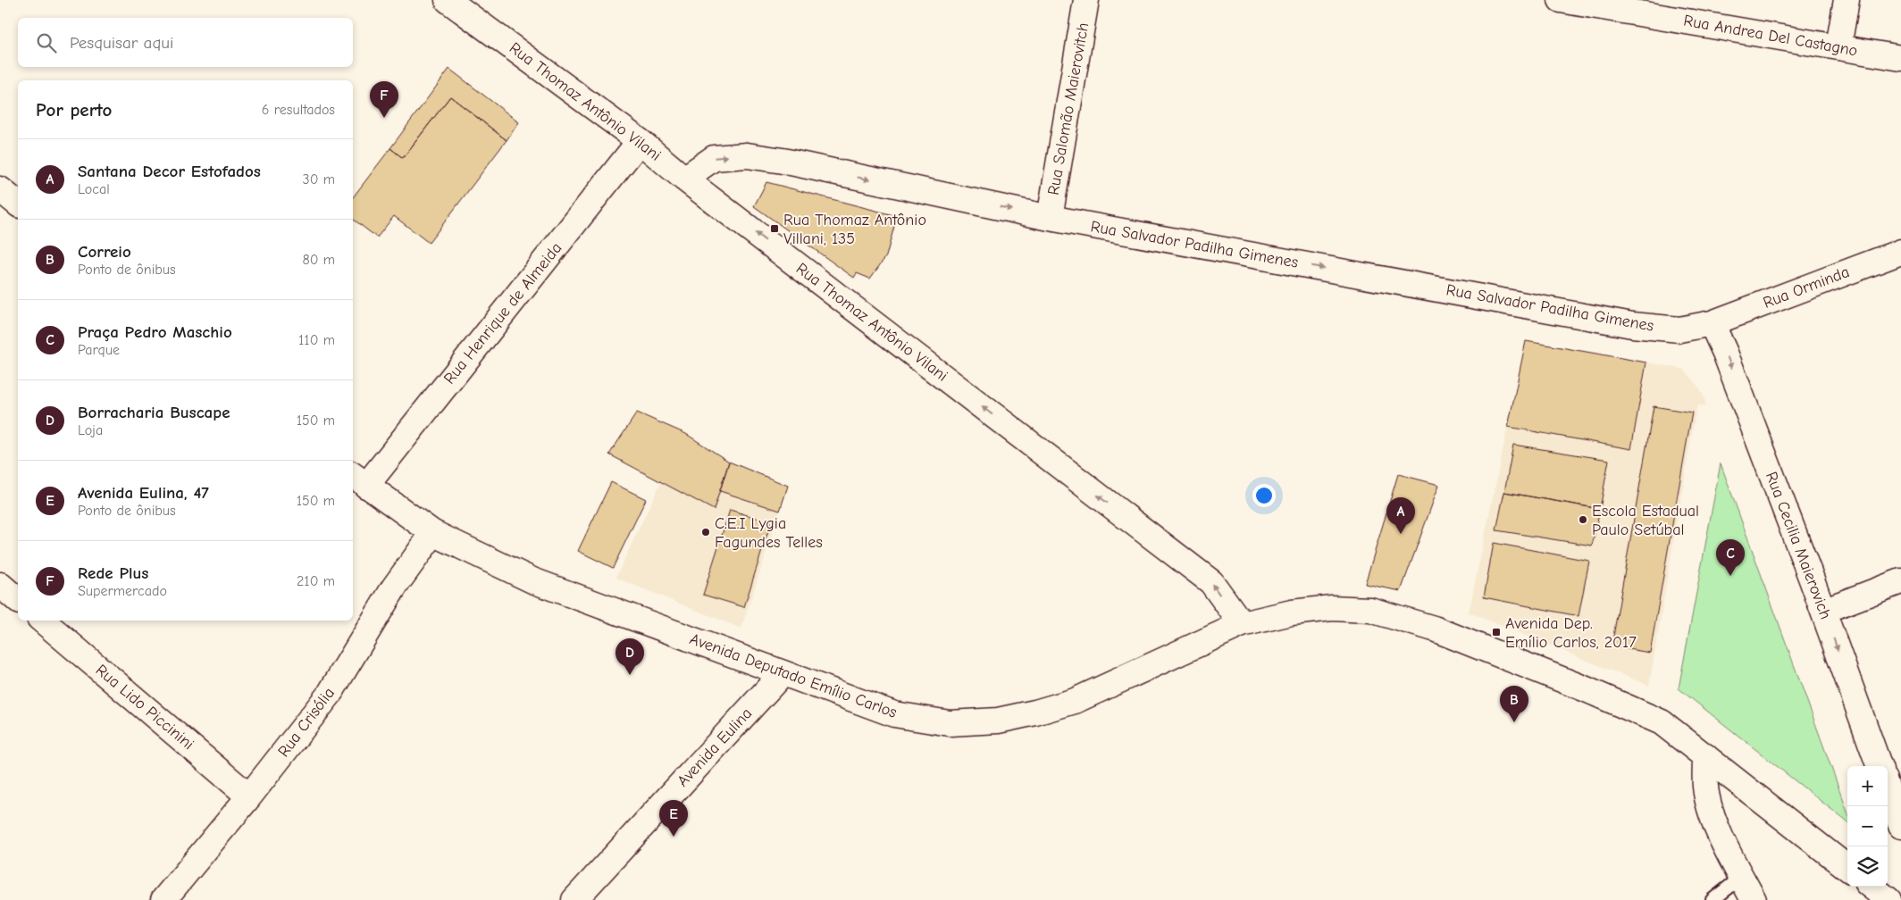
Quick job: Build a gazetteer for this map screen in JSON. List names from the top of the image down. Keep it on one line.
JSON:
{"streets":{"street":["Rua Andrea Del Castagno","Rua Thomaz Antônio Vilani","Rua Salomão Maierovitch","Rua Salvador Padilha Gimenes","Rua Orminda","Rua Henrique de Almeida","Rua Cecilia Maierovich","Avenida Deputado Emílio Carlos","Rua Lido Piccinini","Rua Crisólia","Avenida Eulina"]},"crossings":[["Rua Thomaz Antônio Vilani","Rua Salvador Padilha Gimenes"],["Rua Thomaz Antônio Vilani","Rua Henrique de Almeida"],["Rua Thomaz Antônio Vilani","Avenida Deputado Emílio Carlos"],["Rua Salomão Maierovitch","Rua Salvador Padilha Gimenes"],["Rua Salvador Padilha Gimenes","Rua Orminda"],["Rua Salvador Padilha Gimenes","Rua Cecilia Maierovich"],["Rua Orminda","Rua Cecilia Maierovich"],["Rua Henrique de Almeida","Avenida Deputado Emílio Carlos"],["Avenida Deputado Emílio Carlos","Rua Crisólia"],["Avenida Deputado Emílio Carlos","Avenida Eulina"],["Rua Lido Piccinini","Rua Crisólia"]],"one_way":["Rua Thomaz Antônio Vilani","Rua Salvador Padilha Gimenes","Rua Cecilia Maierovich"],"places":{"transit":["Rua Thomaz Antônio Villani, 135","Avenida Dep. Emílio Carlos, 2017"],"other":["Escola Estadual Paulo Setúbal","C.E.I Lygia Fagundes Telles"]},"page":{"search":"Pesquisar aqui","heading":["Por perto","6 resultados"],"pins":["F","A","C","D","B","E"],"list":[{"mark":"A","name":"Santana Decor Estofados","note":"Local","value":"30 m"},{"mark":"B","name":"Correio","note":"Ponto de ônibus","value":"80 m"},{"mark":"C","name":"Praça Pedro Maschio","note":"Parque","value":"110 m"},{"mark":"D","name":"Borracharia Buscape","note":"Loja","value":"150 m"},{"mark":"E","name":"Avenida Eulina, 47","note":"Ponto de ônibus","value":"150 m"},{"mark":"F","name":"Rede Plus","note":"Supermercado","value":"210 m"}],"map_buttons":["+","−"]}}
